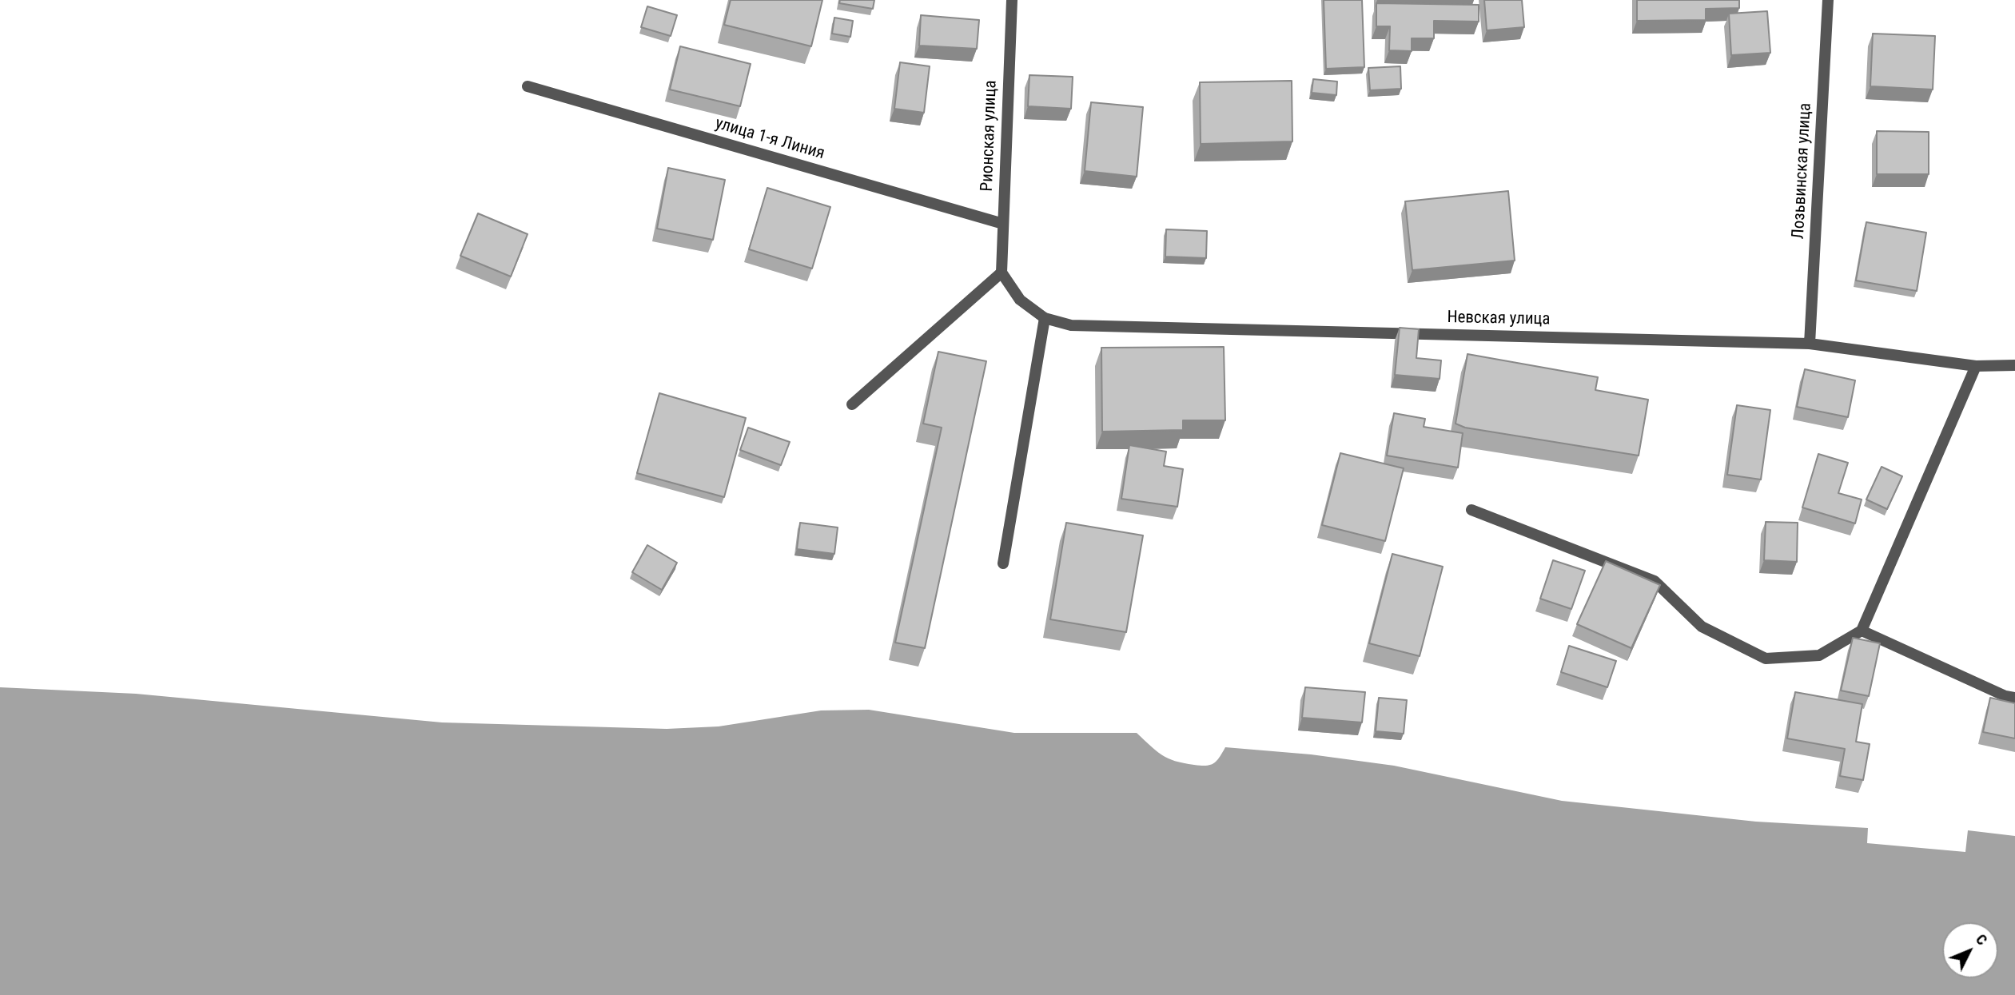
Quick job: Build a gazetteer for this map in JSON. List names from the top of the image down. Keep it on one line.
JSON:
{"streets":{"street":["Рионская улица","улица 1-я Линия","Лозьвинская улица","Невская улица"]},"crossings":[["Рионская улица","улица 1-я Линия"],["Рионская улица","Невская улица"],["Лозьвинская улица","Невская улица"]],"north":"top right"}
